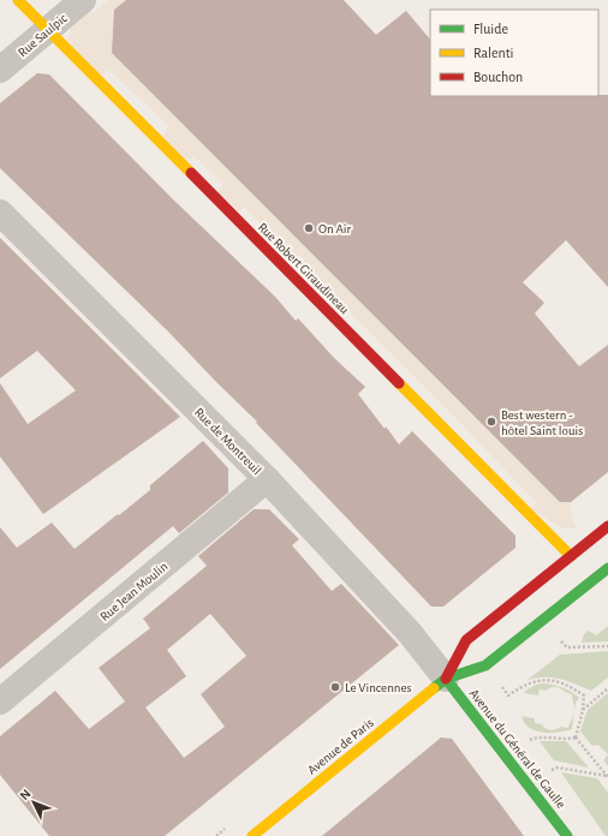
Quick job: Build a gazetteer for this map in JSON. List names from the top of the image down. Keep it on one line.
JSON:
{"streets":{"street":["Rue Saulpic","Rue Robert Giraudineau","Rue de Montreuil","Rue Jean Moulin","Avenue de Paris","Avenue du Général de Gaulle"]},"crossings":[["Rue Saulpic","Rue Robert Giraudineau"],["Rue Robert Giraudineau","Avenue de Paris"],["Rue de Montreuil","Rue Jean Moulin"],["Rue de Montreuil","Avenue de Paris"],["Rue de Montreuil","Avenue du Général de Gaulle"],["Avenue de Paris","Avenue du Général de Gaulle"]],"places":["On Air","Best western - hôtel Saint louis","Le Vincennes"],"legend":["Fluide","Ralenti","Bouchon"],"north":"top left"}
